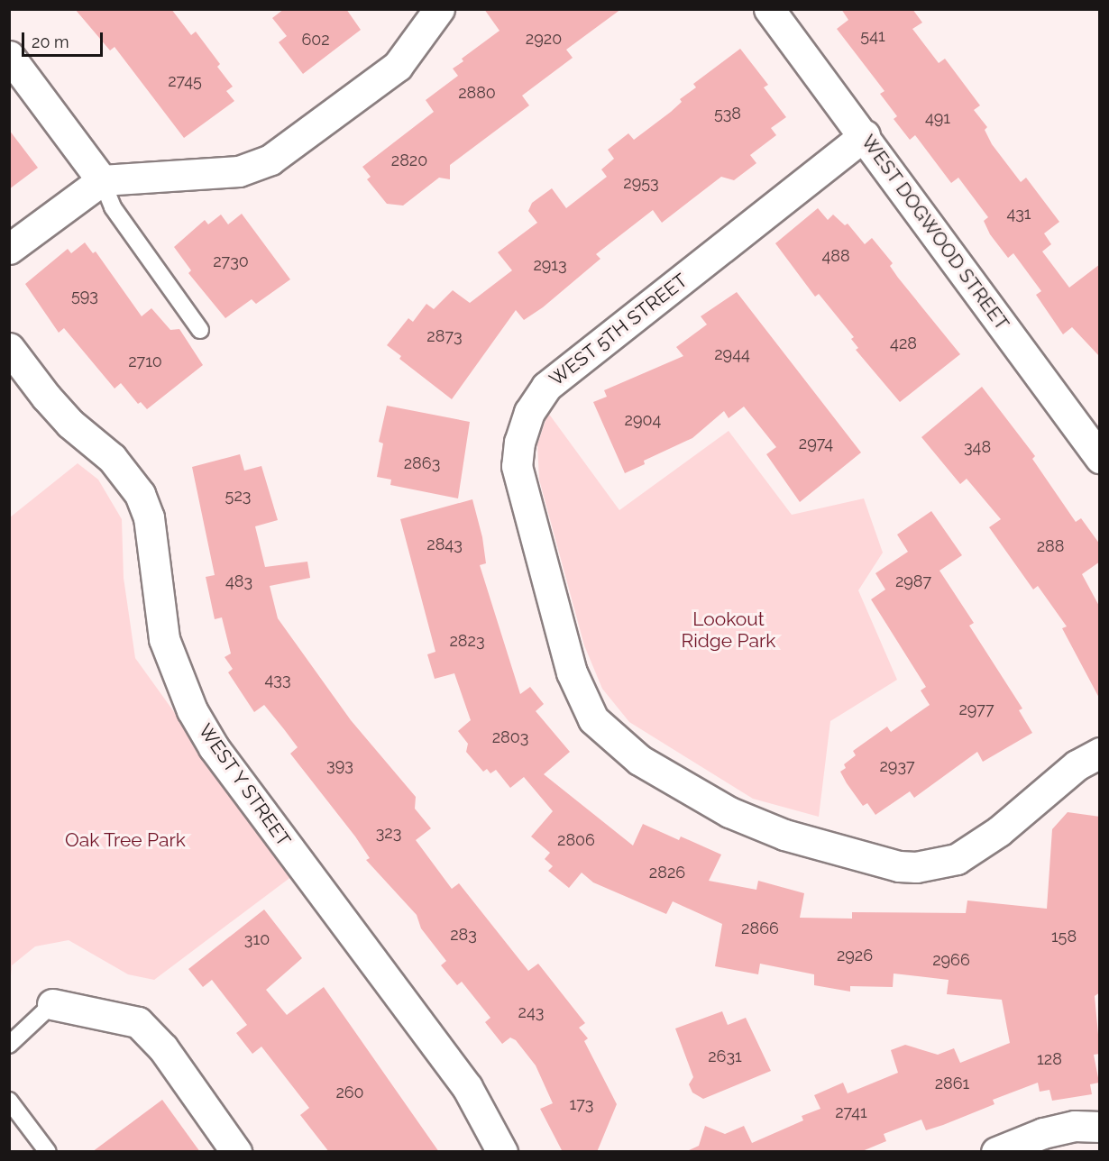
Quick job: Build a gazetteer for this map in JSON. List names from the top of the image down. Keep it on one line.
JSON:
{"streets":{"street":["WEST DOGWOOD STREET","WEST 5TH STREET","WEST Y STREET"]},"crossings":[["WEST DOGWOOD STREET","WEST 5TH STREET"]],"parks":["Lookout Ridge Park","Oak Tree Park"],"house_numbers":["541","2920","602","2745","2880","538","491","2820","2953","431","488","2730","2913","593","2873","428","2944","2710","2904","2974","348","2863","523","2843","288","483","2987","2823","433","2977","2803","393","2937","323","2806","2826","2866","283","158","310","2926","2966","243","2631","128","2861","260","173","2741"],"scale_bar":"20 m"}
